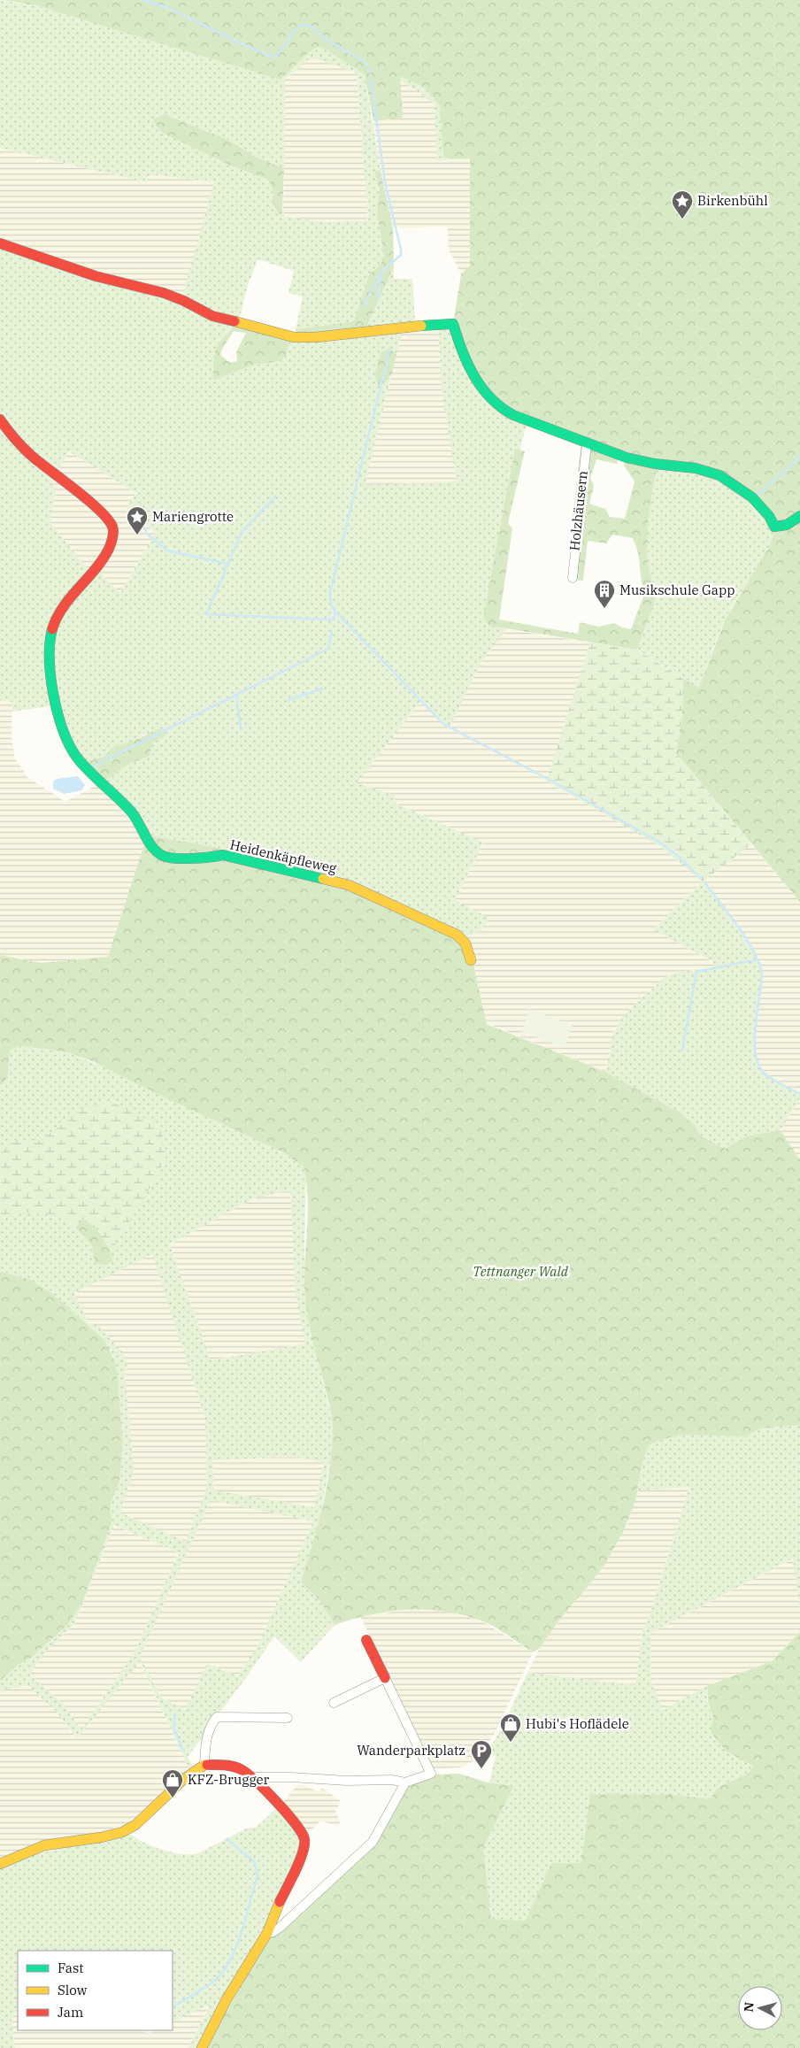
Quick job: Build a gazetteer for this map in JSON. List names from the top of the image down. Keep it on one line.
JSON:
{"streets":{"street":["Holzhäusern","Heidenkäpfleweg"]},"parks":["Tettnanger Wald"],"places":{"place":["Birkenbühl","Mariengrotte"],"building":["Musikschule Gapp"],"shop":["Hubi's Hoflädele","KFZ-Brugger"],"parking":["Wanderparkplatz"]},"legend":["Fast","Slow","Jam"],"north":"left"}
